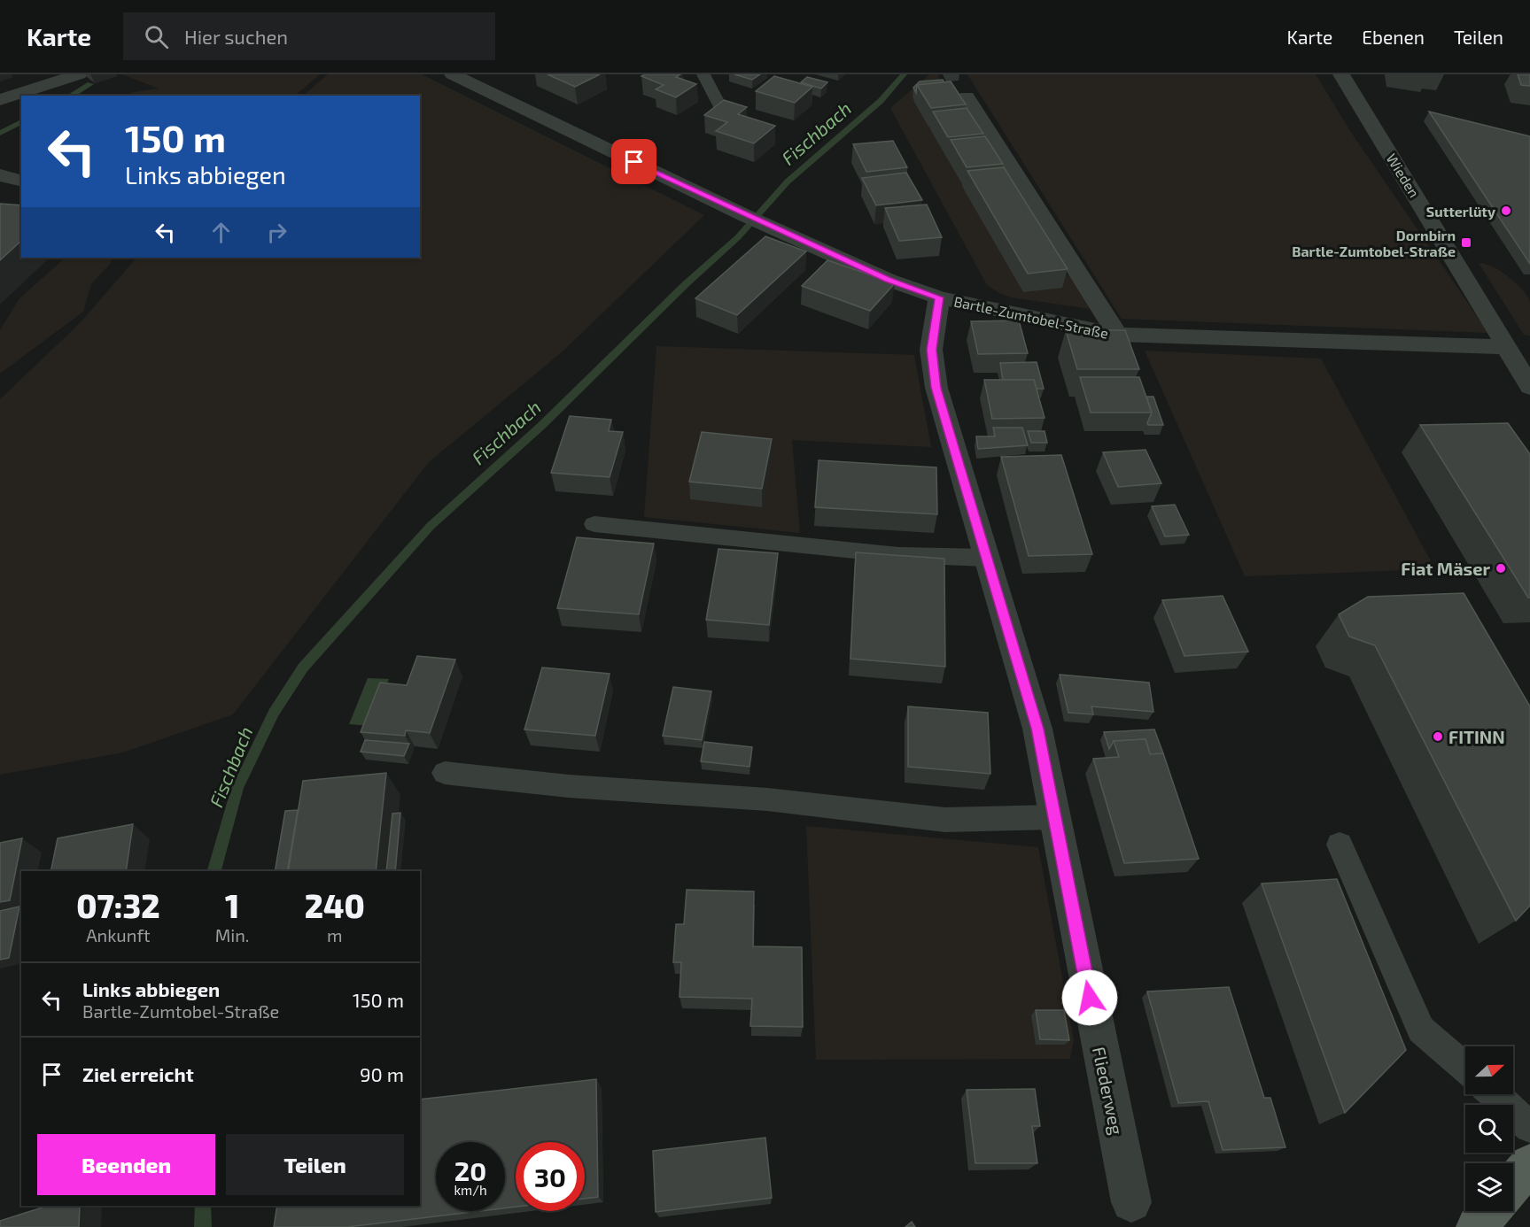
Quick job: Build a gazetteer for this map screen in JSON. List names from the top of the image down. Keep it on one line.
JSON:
{"streets":{"street":["Wieden","Bartle-Zumtobel-Straße","Fliederweg"]},"crossings":[["Wieden","Bartle-Zumtobel-Straße"],["Bartle-Zumtobel-Straße","Fliederweg"]],"water":["Fischbach"],"places":{"other":["Sutterlüty","Fiat Mäser","FITINN"],"transit":["Dornbirn Bartle-Zumtobel-Straße"]},"north":"right","page":{"header":"Karte","search":"Hier suchen","nav":["Karte","Ebenen","Teilen"],"turn":["150 m","Links abbiegen"],"eta":["07:32","Ankunft","1","Min.","240","m"],"list":[{"name":"Links abbiegen","note":"Bartle-Zumtobel-Straße","value":"150 m"},{"name":"Ziel erreicht","value":"90 m"}],"buttons":["Beenden","Teilen"],"speed":"20 km/h","limit":"30"}}
